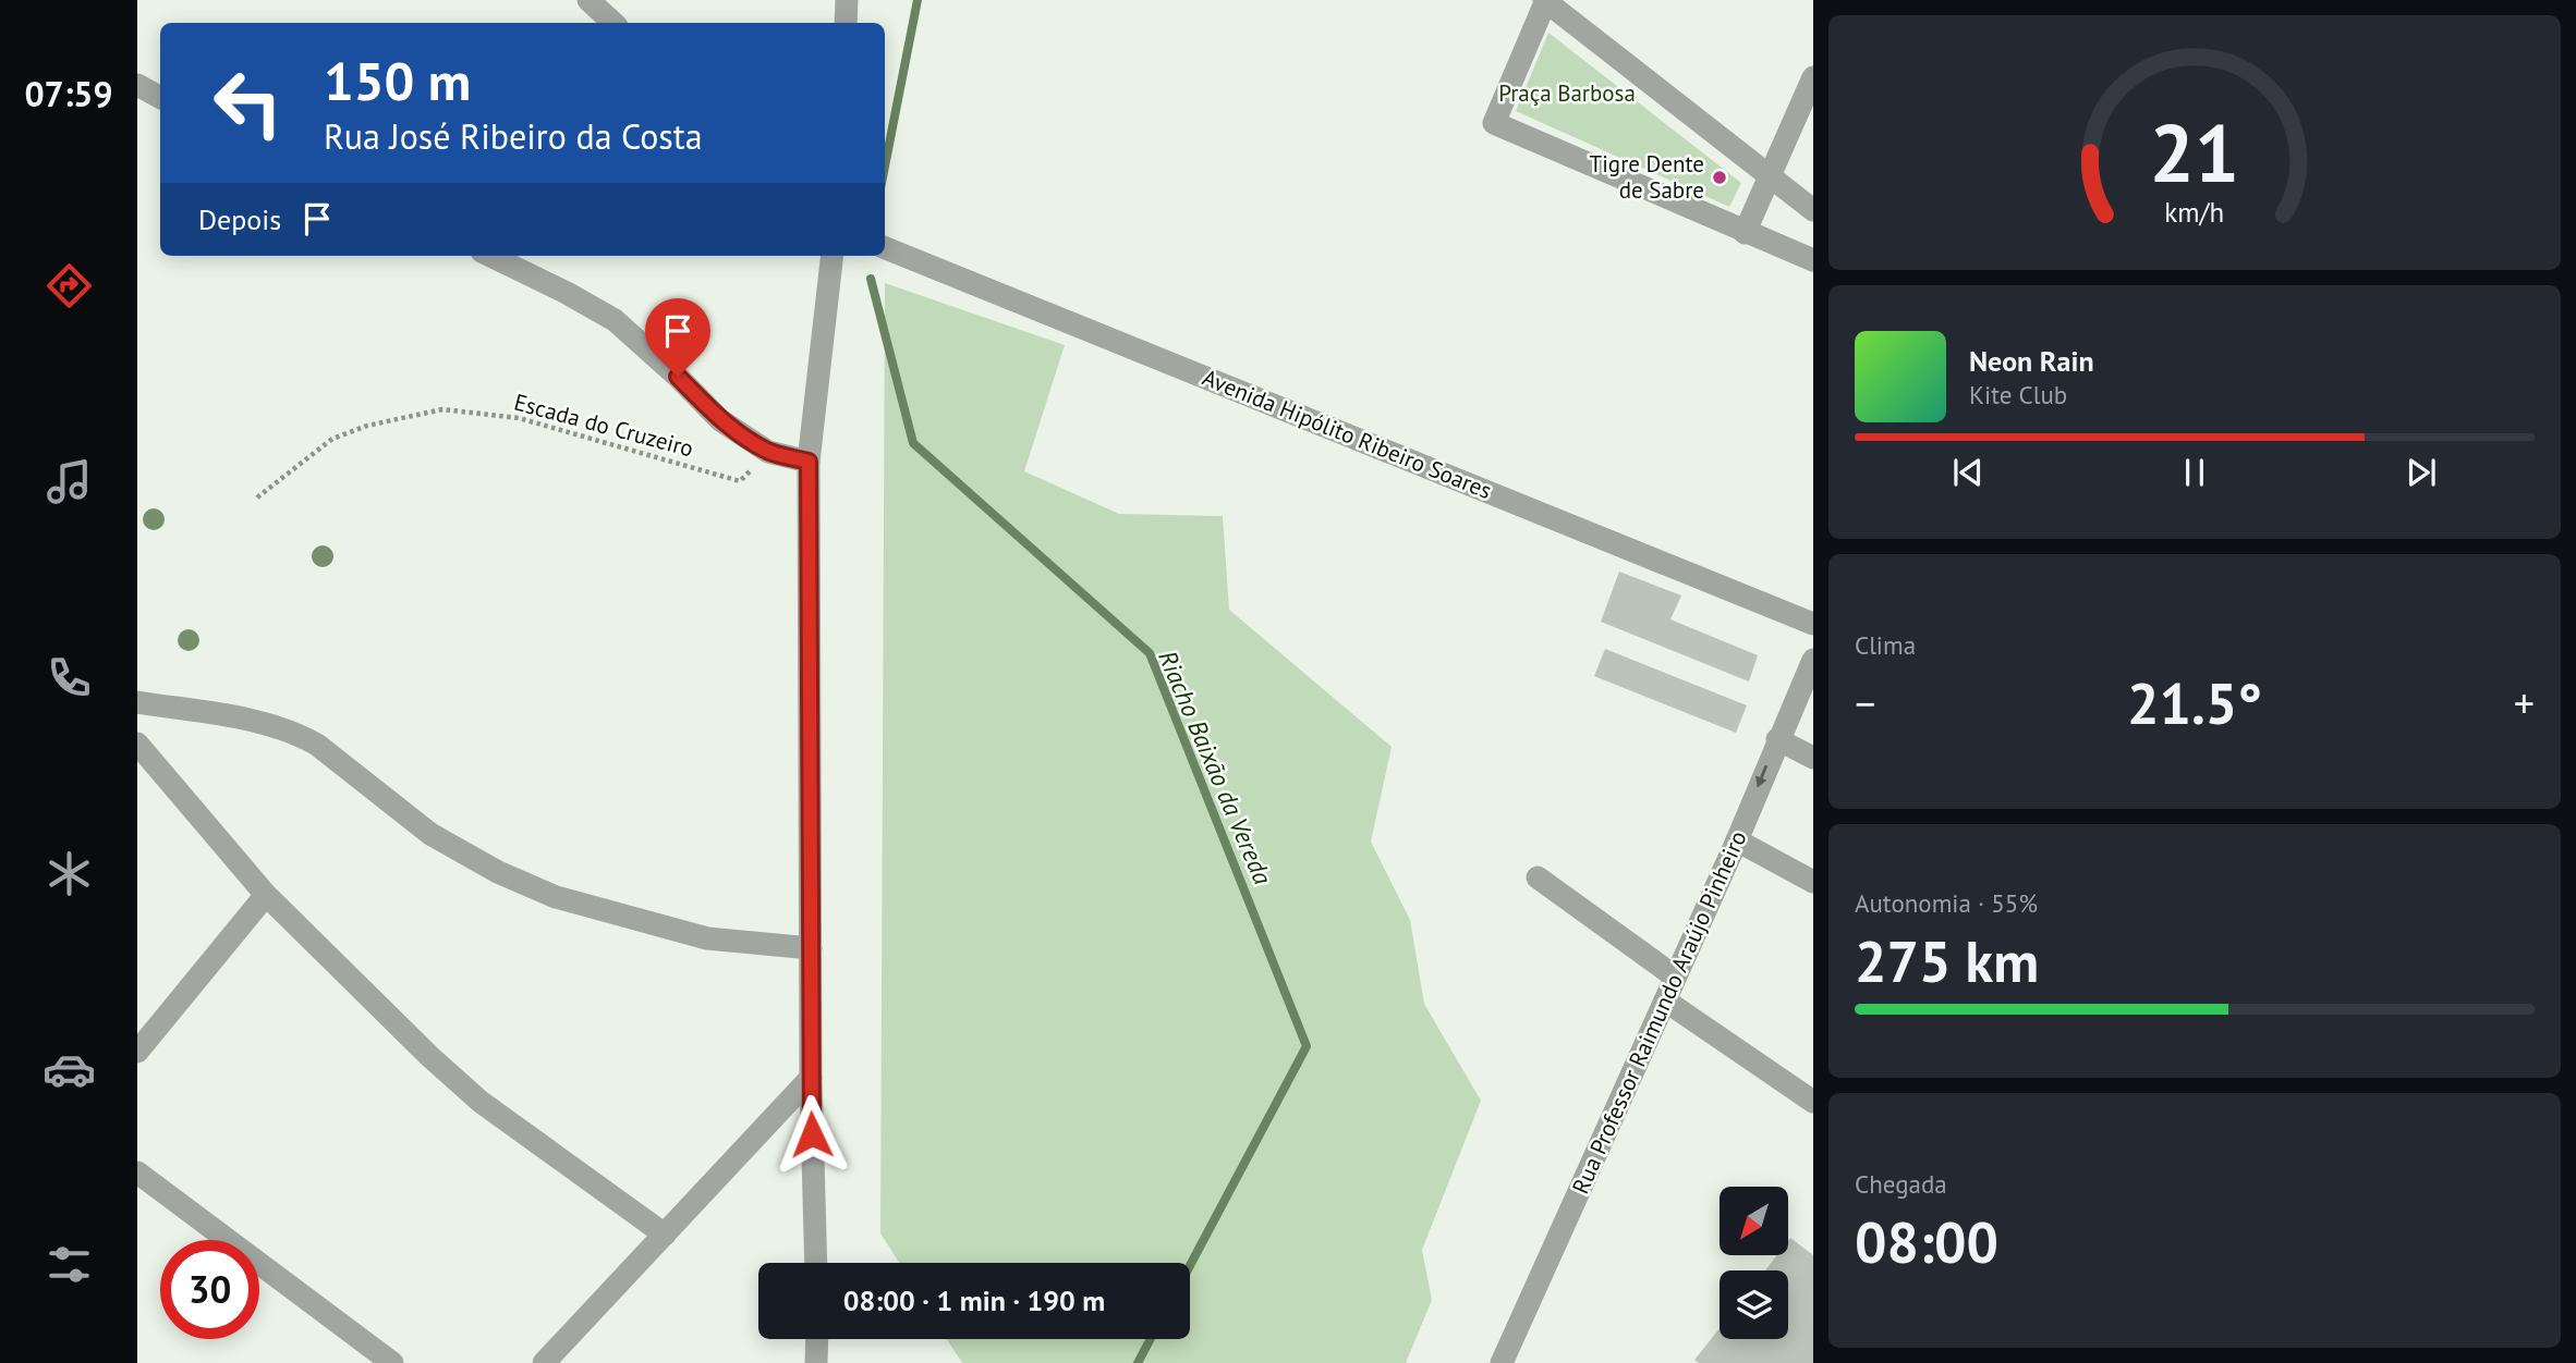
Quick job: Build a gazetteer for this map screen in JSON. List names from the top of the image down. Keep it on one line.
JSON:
{"streets":{"street":["Avenida Hipólito Ribeiro Soares","Rua Professor Raimundo Araújo Pinheiro"],"path":["Escada do Cruzeiro"]},"water":["Riacho Baixão da Vereda"],"parks":["Praça Barbosa"],"places":["Tigre Dente de Sabre"],"north":"bottom left","page":{"tabs":"07:59","turn":["150 m","Rua José Ribeiro da Costa"],"then":"Depois","song":["Neon Rain","Kite Club"],"tile":["Clima",["Autonomia · 55%","275 km"],["Chegada","08:00"]],"heat":["−","21.5°","+"],"limit":"30","trip":"08:00 · 1 min · 190 m","gauge":["21","km/h"]}}
